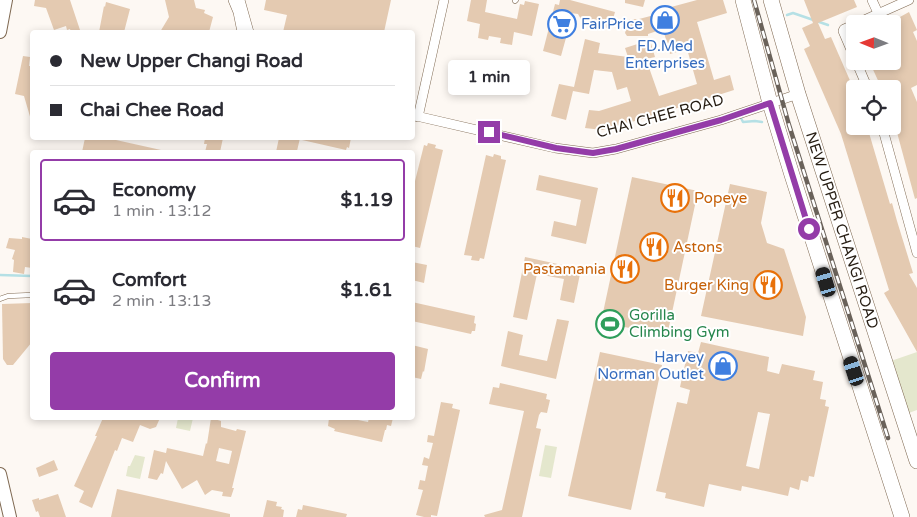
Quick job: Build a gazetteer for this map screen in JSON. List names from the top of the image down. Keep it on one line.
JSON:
{"streets":{"main road":["NEW UPPER CHANGI ROAD"],"street":["CHAI CHEE ROAD"]},"crossings":[["CHAI CHEE ROAD","NEW UPPER CHANGI ROAD"]],"places":{"shop":["FD.Med Enterprises","Harvey Norman Outlet"],"supermarket":["FairPrice"],"restaurant":["Popeye","Astons","Pastamania","Burger King"],"sports":["Gorilla Climbing Gym"]},"north":"left","page":{"banner":["New Upper Changi Road","Chai Chee Road"],"bubble":"1 min","list":[{"name":"Economy","note":"1 min · 13:12","value":"$1.19"},{"name":"Comfort","note":"2 min · 13:13","value":"$1.61"}],"buttons":"Confirm"}}
